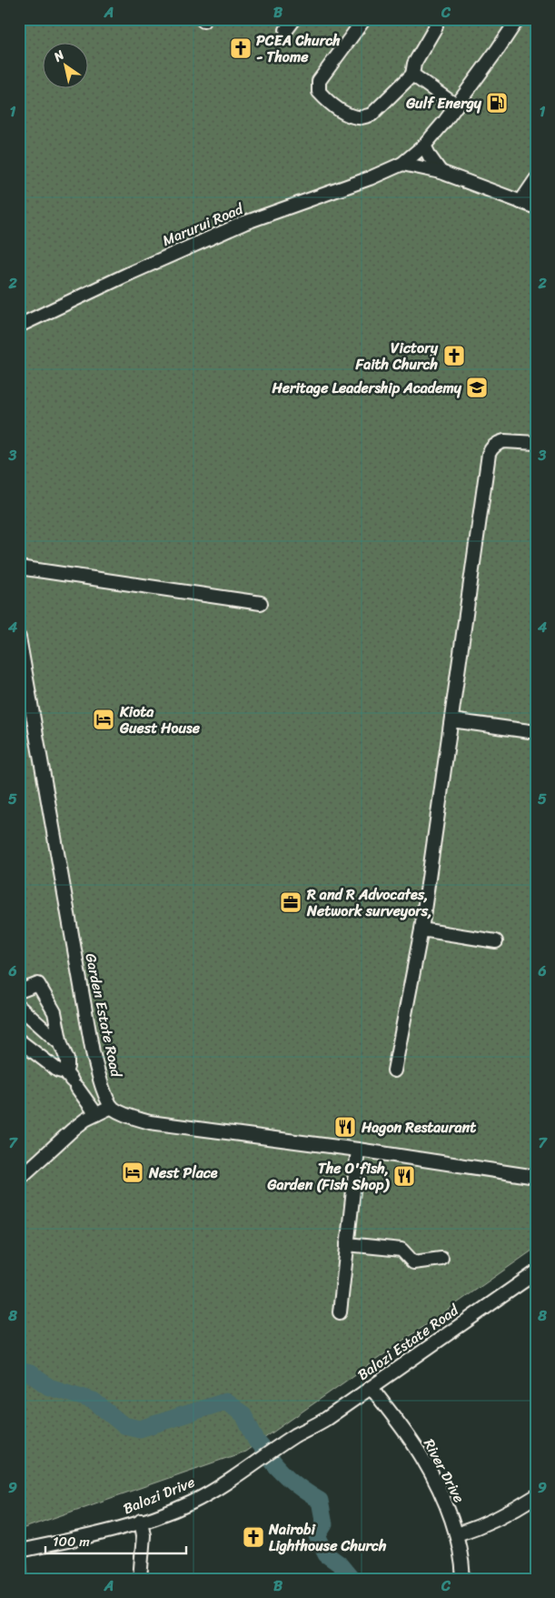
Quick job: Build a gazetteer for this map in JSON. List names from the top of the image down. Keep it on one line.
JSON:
{"streets":{"street":["Marurui Road","Garden Estate Road","Balozi Estate Road","River Drive","Balozi Drive"]},"crossings":[["Balozi Estate Road","River Drive"],["Balozi Estate Road","Balozi Drive"]],"places":{"church":["PCEA Church - Thome","Victory Faith Church","Nairobi Lighthouse Church"],"fuel station":["Gulf Energy"],"school or university":["Heritage Leadership Academy"],"hotel":["Kiota Guest House","Nest Place"],"office":["R and R Advocates, Network surveyors,"],"restaurant":["Hagon Restaurant","The O'fish, Garden (Fish Shop)"]},"scale_bar":"100 m","north":"top left","grid":{"columns":["A","B","C"],"rows":["1","2","3","4","5","6","7","8","9"]}}
